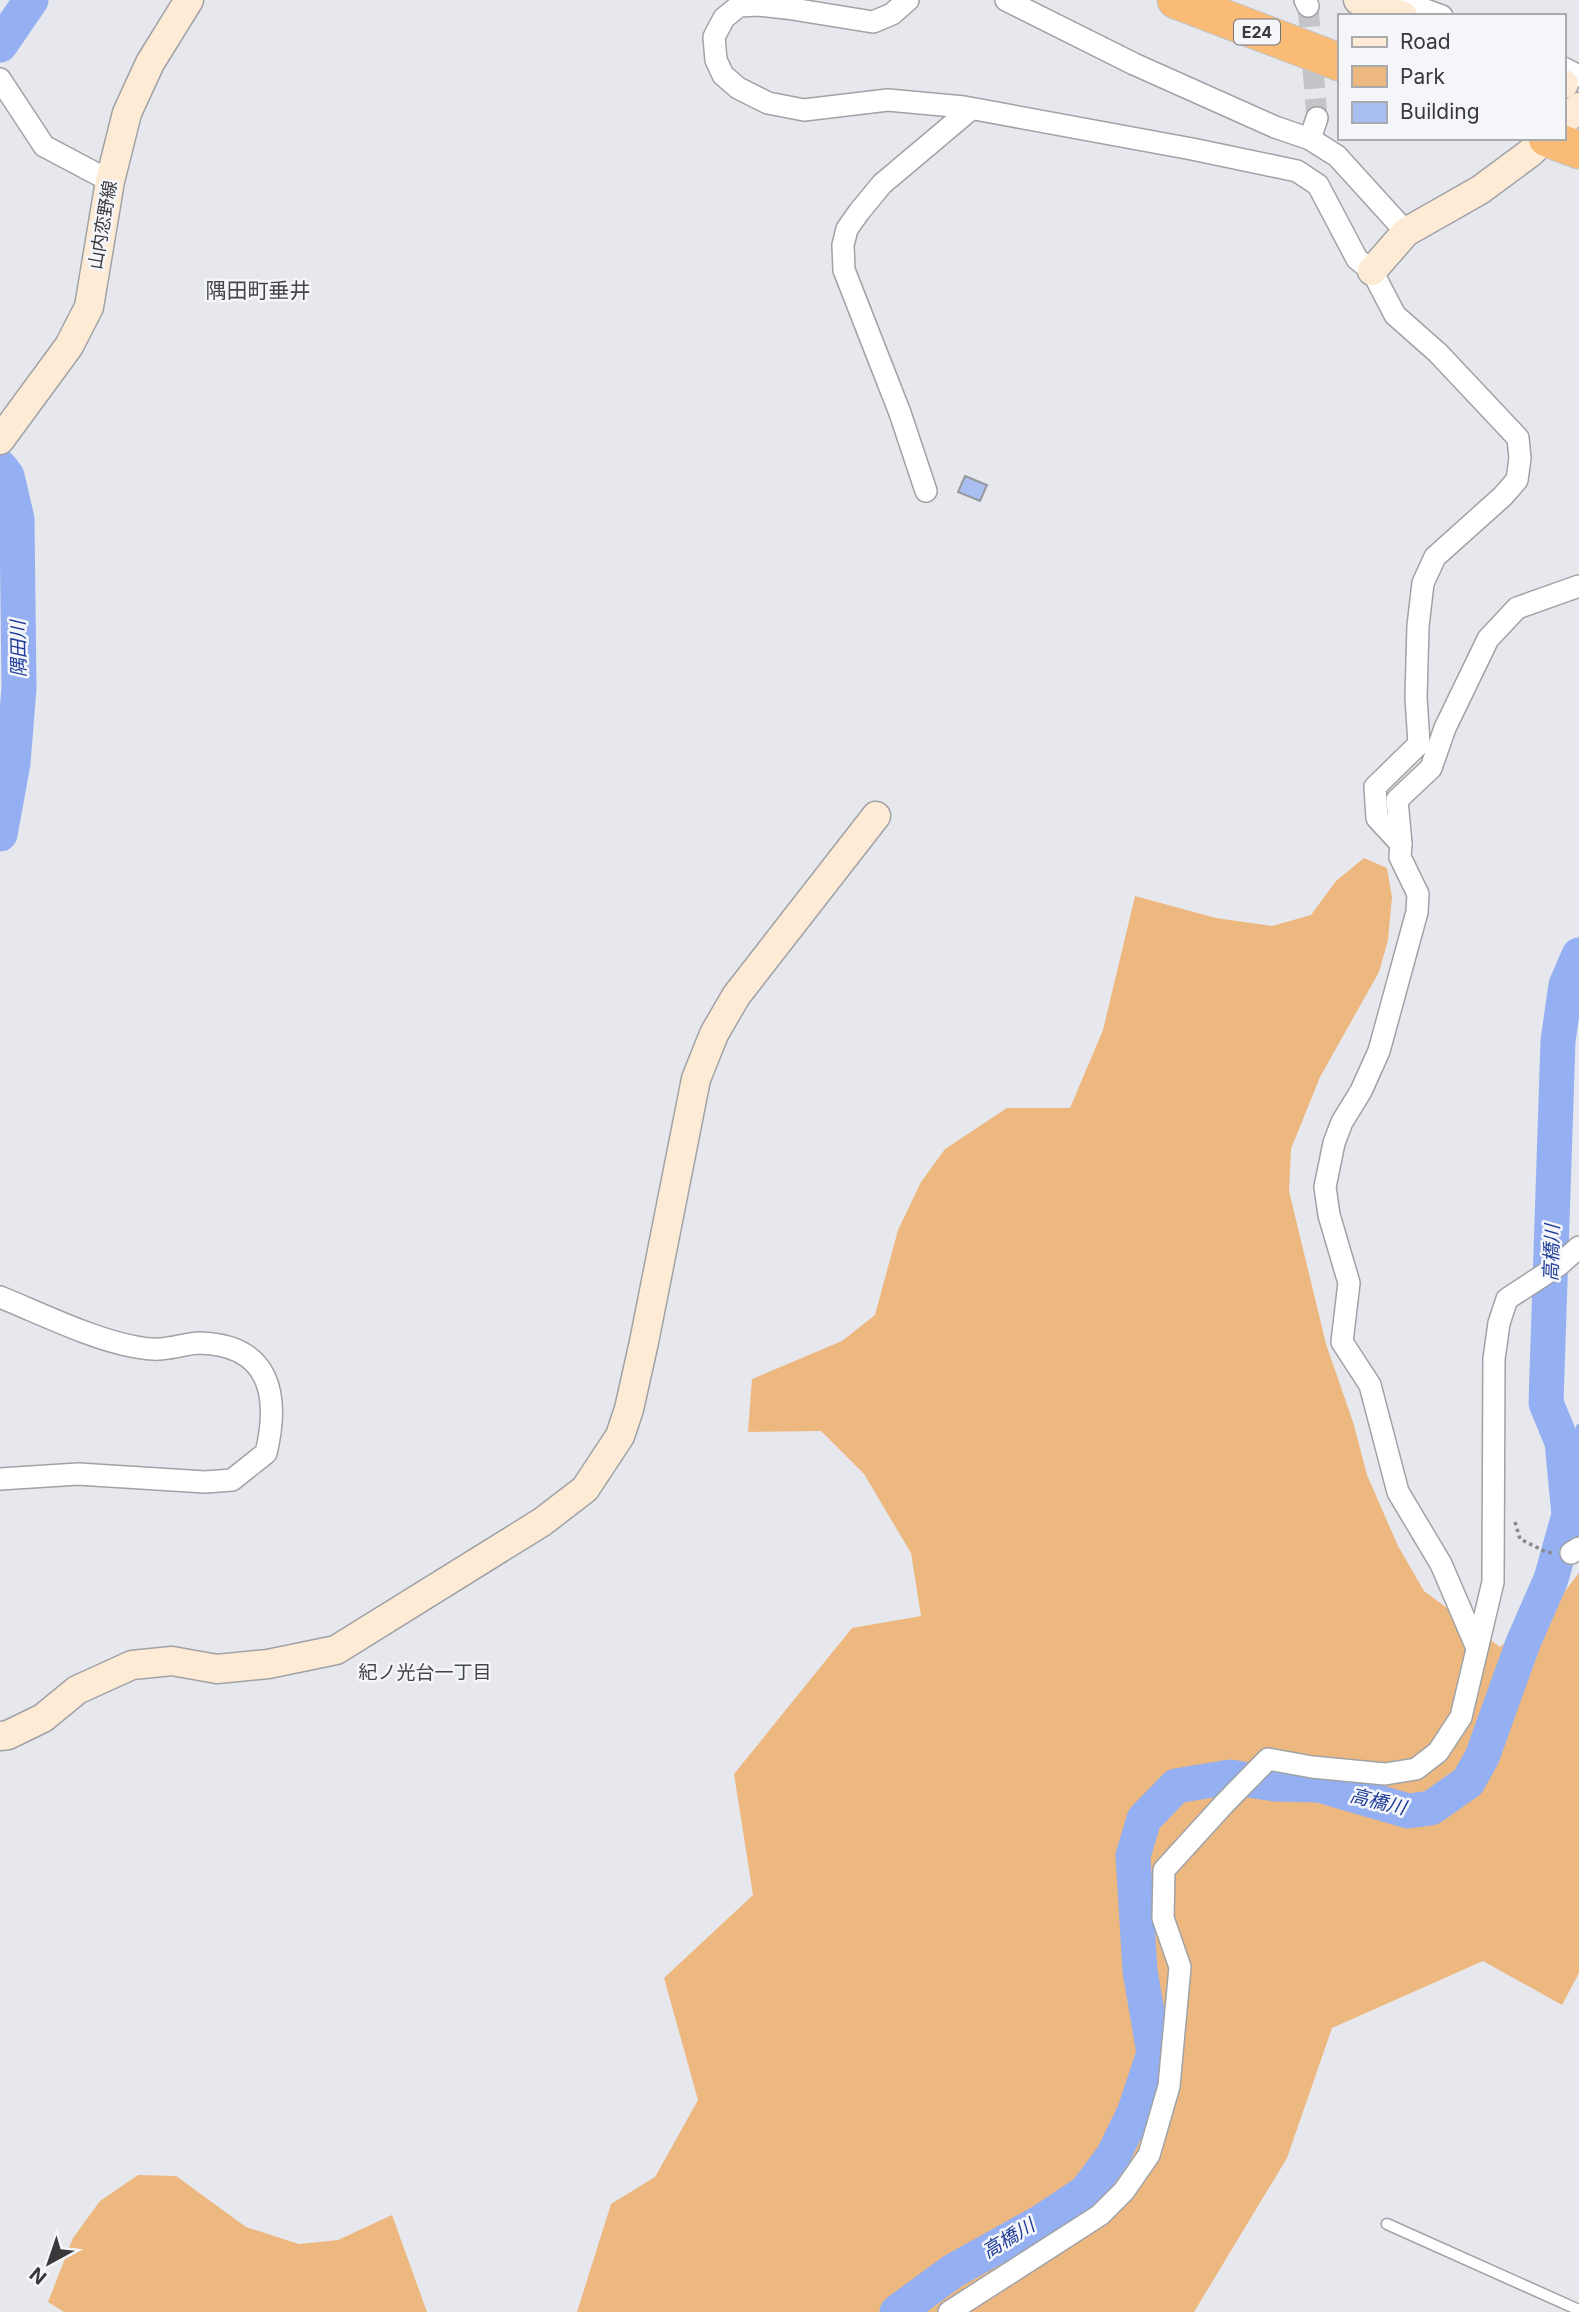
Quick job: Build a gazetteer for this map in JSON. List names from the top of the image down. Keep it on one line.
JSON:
{"streets":{"highway":["E24"],"street":["山内恋野線"]},"districts":["隅田町垂井","紀ノ光台一丁目"],"water":["隅田川","高橋川"],"legend":["Road","Park","Building"],"north":"bottom left"}
